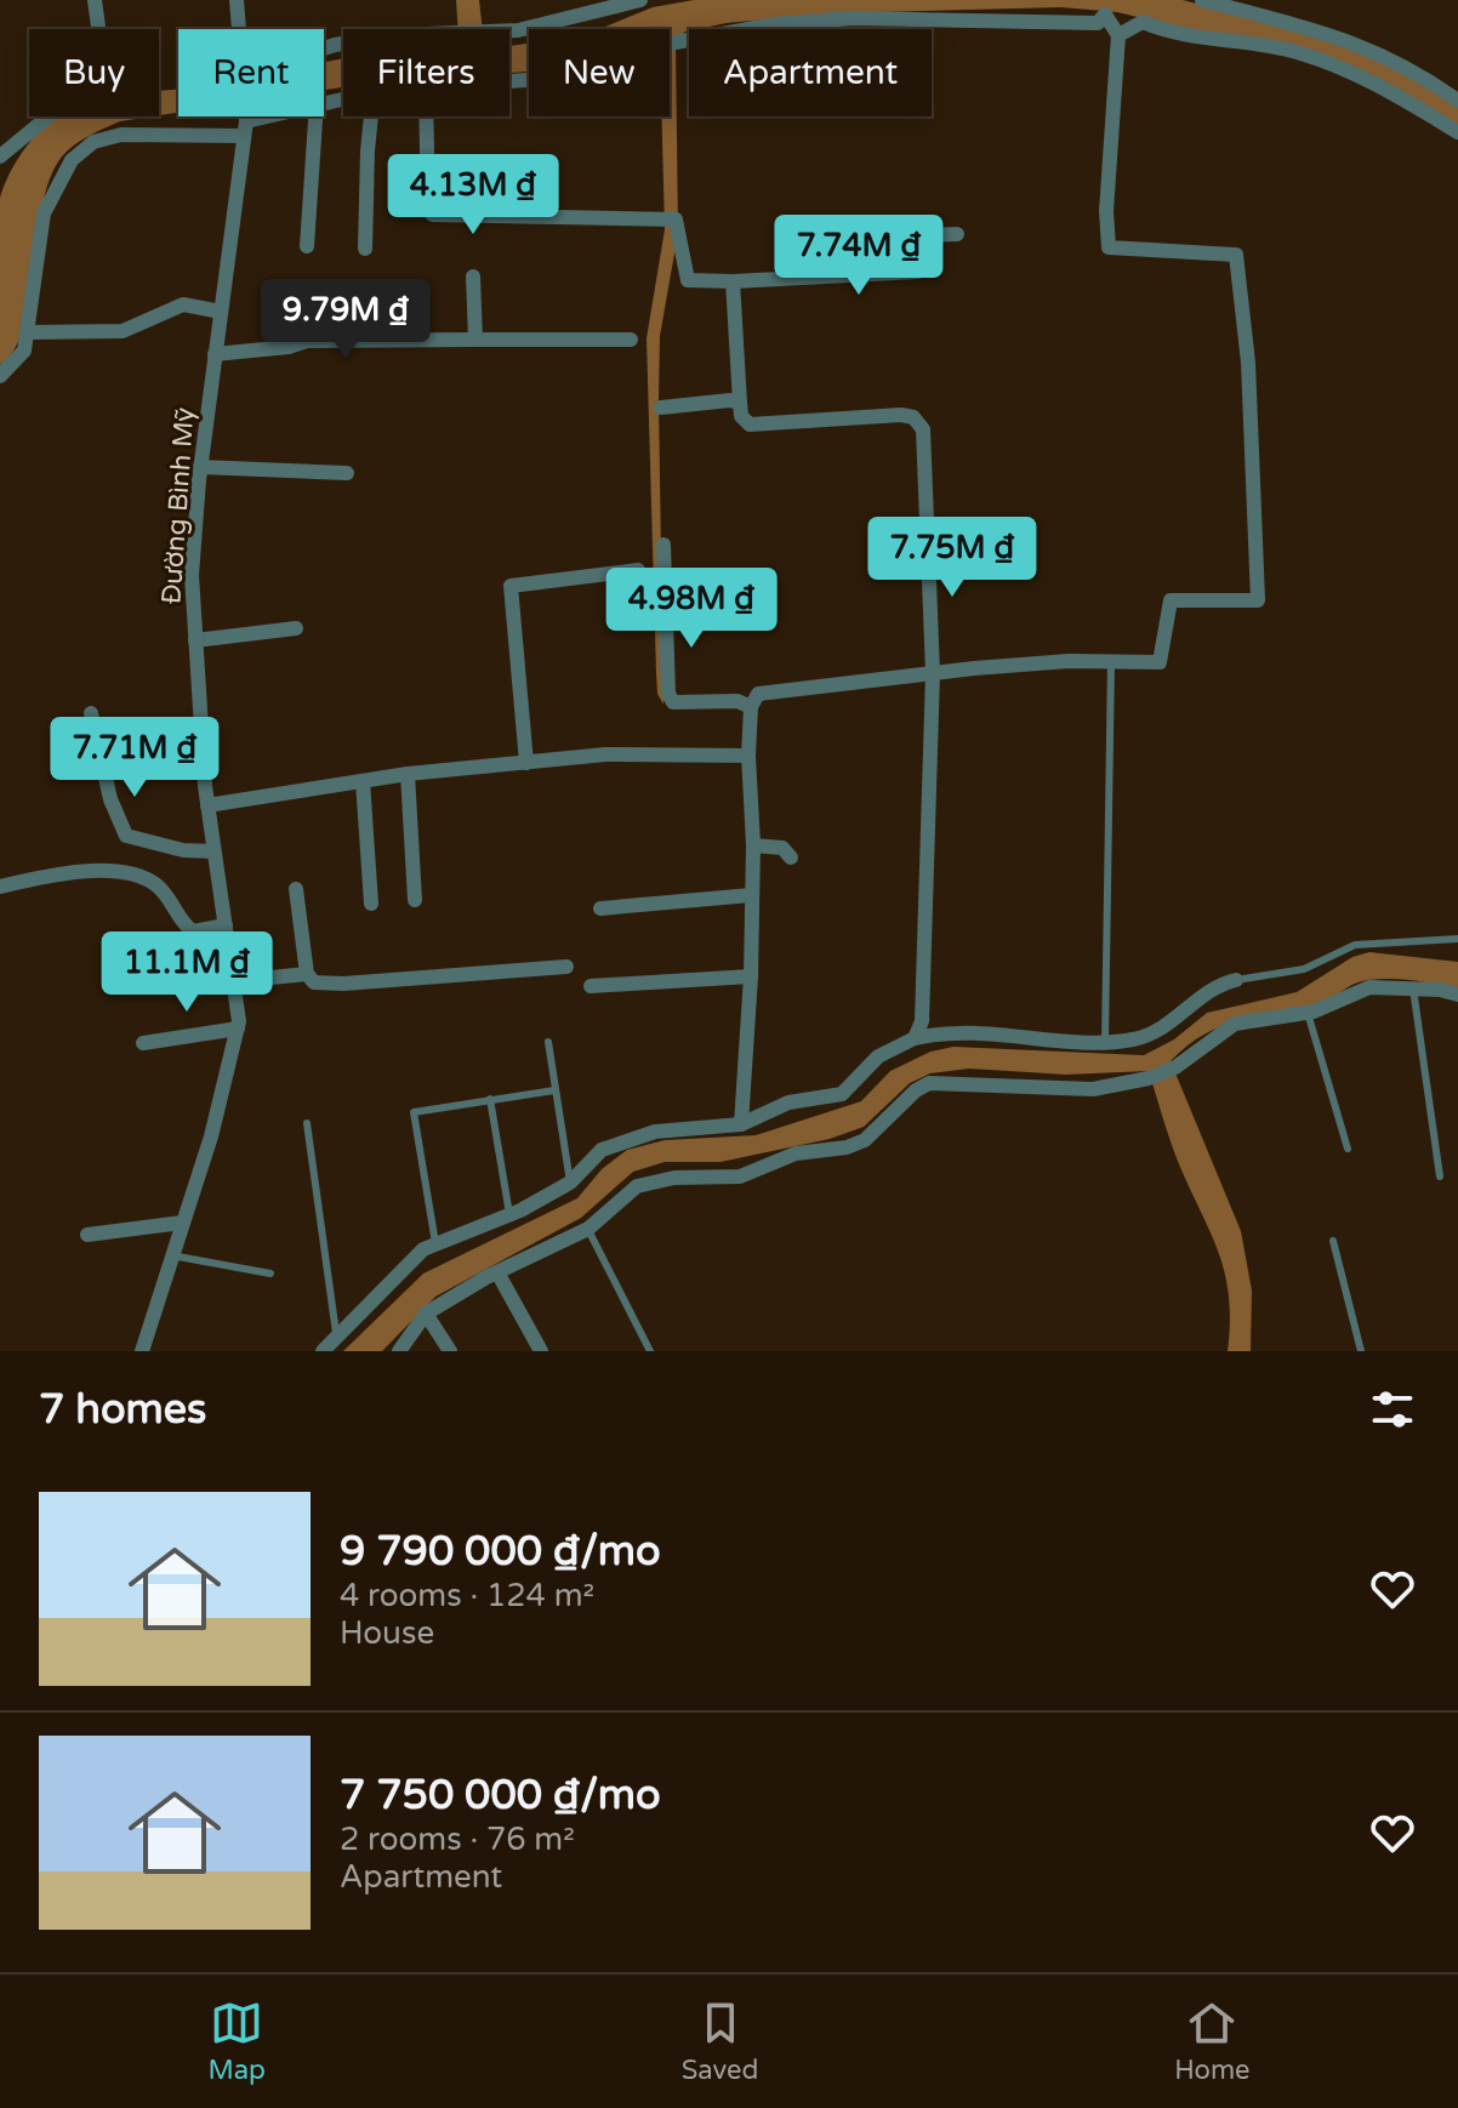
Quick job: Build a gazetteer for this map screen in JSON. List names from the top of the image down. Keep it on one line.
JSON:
{"streets":{"street":["Đường Bình Mỹ"]},"page":{"chip":["Buy","Rent","Filters","New","Apartment"],"price":["4.13M ₫","7.74M ₫","9.79M ₫","7.75M ₫","4.98M ₫","7.71M ₫","11.1M ₫"],"heading":"7 homes","list":[{"name":"9 790 000 ₫/mo","note":"4 rooms · 124 m² · House"},{"name":"7 750 000 ₫/mo","note":"2 rooms · 76 m² · Apartment"}],"tabs":["Map","Saved","Home"]}}
